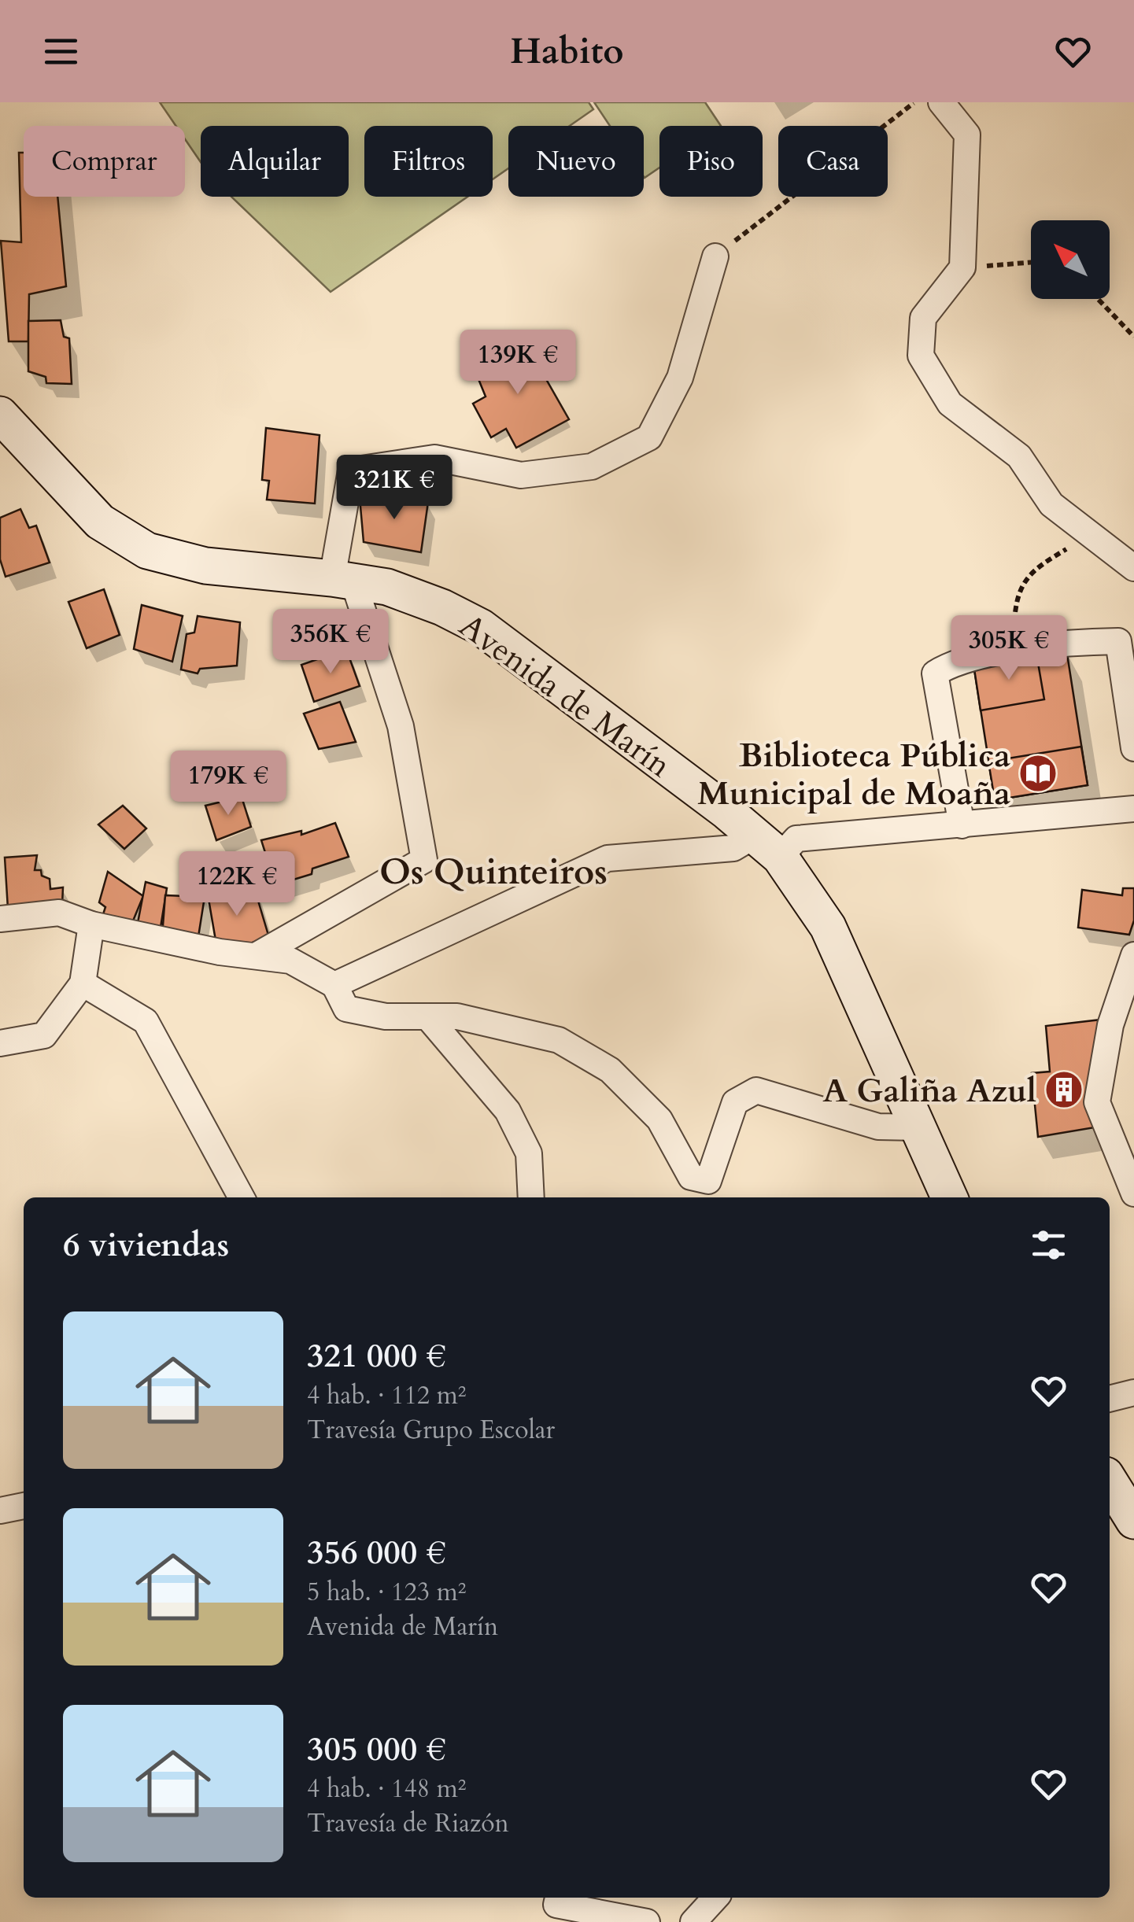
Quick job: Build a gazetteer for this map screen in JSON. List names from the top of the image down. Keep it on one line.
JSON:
{"streets":{"main road":["Avenida de Marín"]},"districts":["Os Quinteiros"],"places":{"library":["Biblioteca Pública Municipal de Moaña"],"building":["A Galiña Azul"]},"north":"top left","page":{"header":"Habito","chip":["Comprar","Alquilar","Filtros","Nuevo","Piso","Casa"],"price":["139K €","321K €","356K €","305K €","179K €","122K €"],"heading":"6 viviendas","list":[{"name":"321 000 €","note":"4 hab. · 112 m² · Travesía Grupo Escolar"},{"name":"356 000 €","note":"5 hab. · 123 m² · Avenida de Marín"},{"name":"305 000 €","note":"4 hab. · 148 m² · Travesía de Riazón"}]}}
